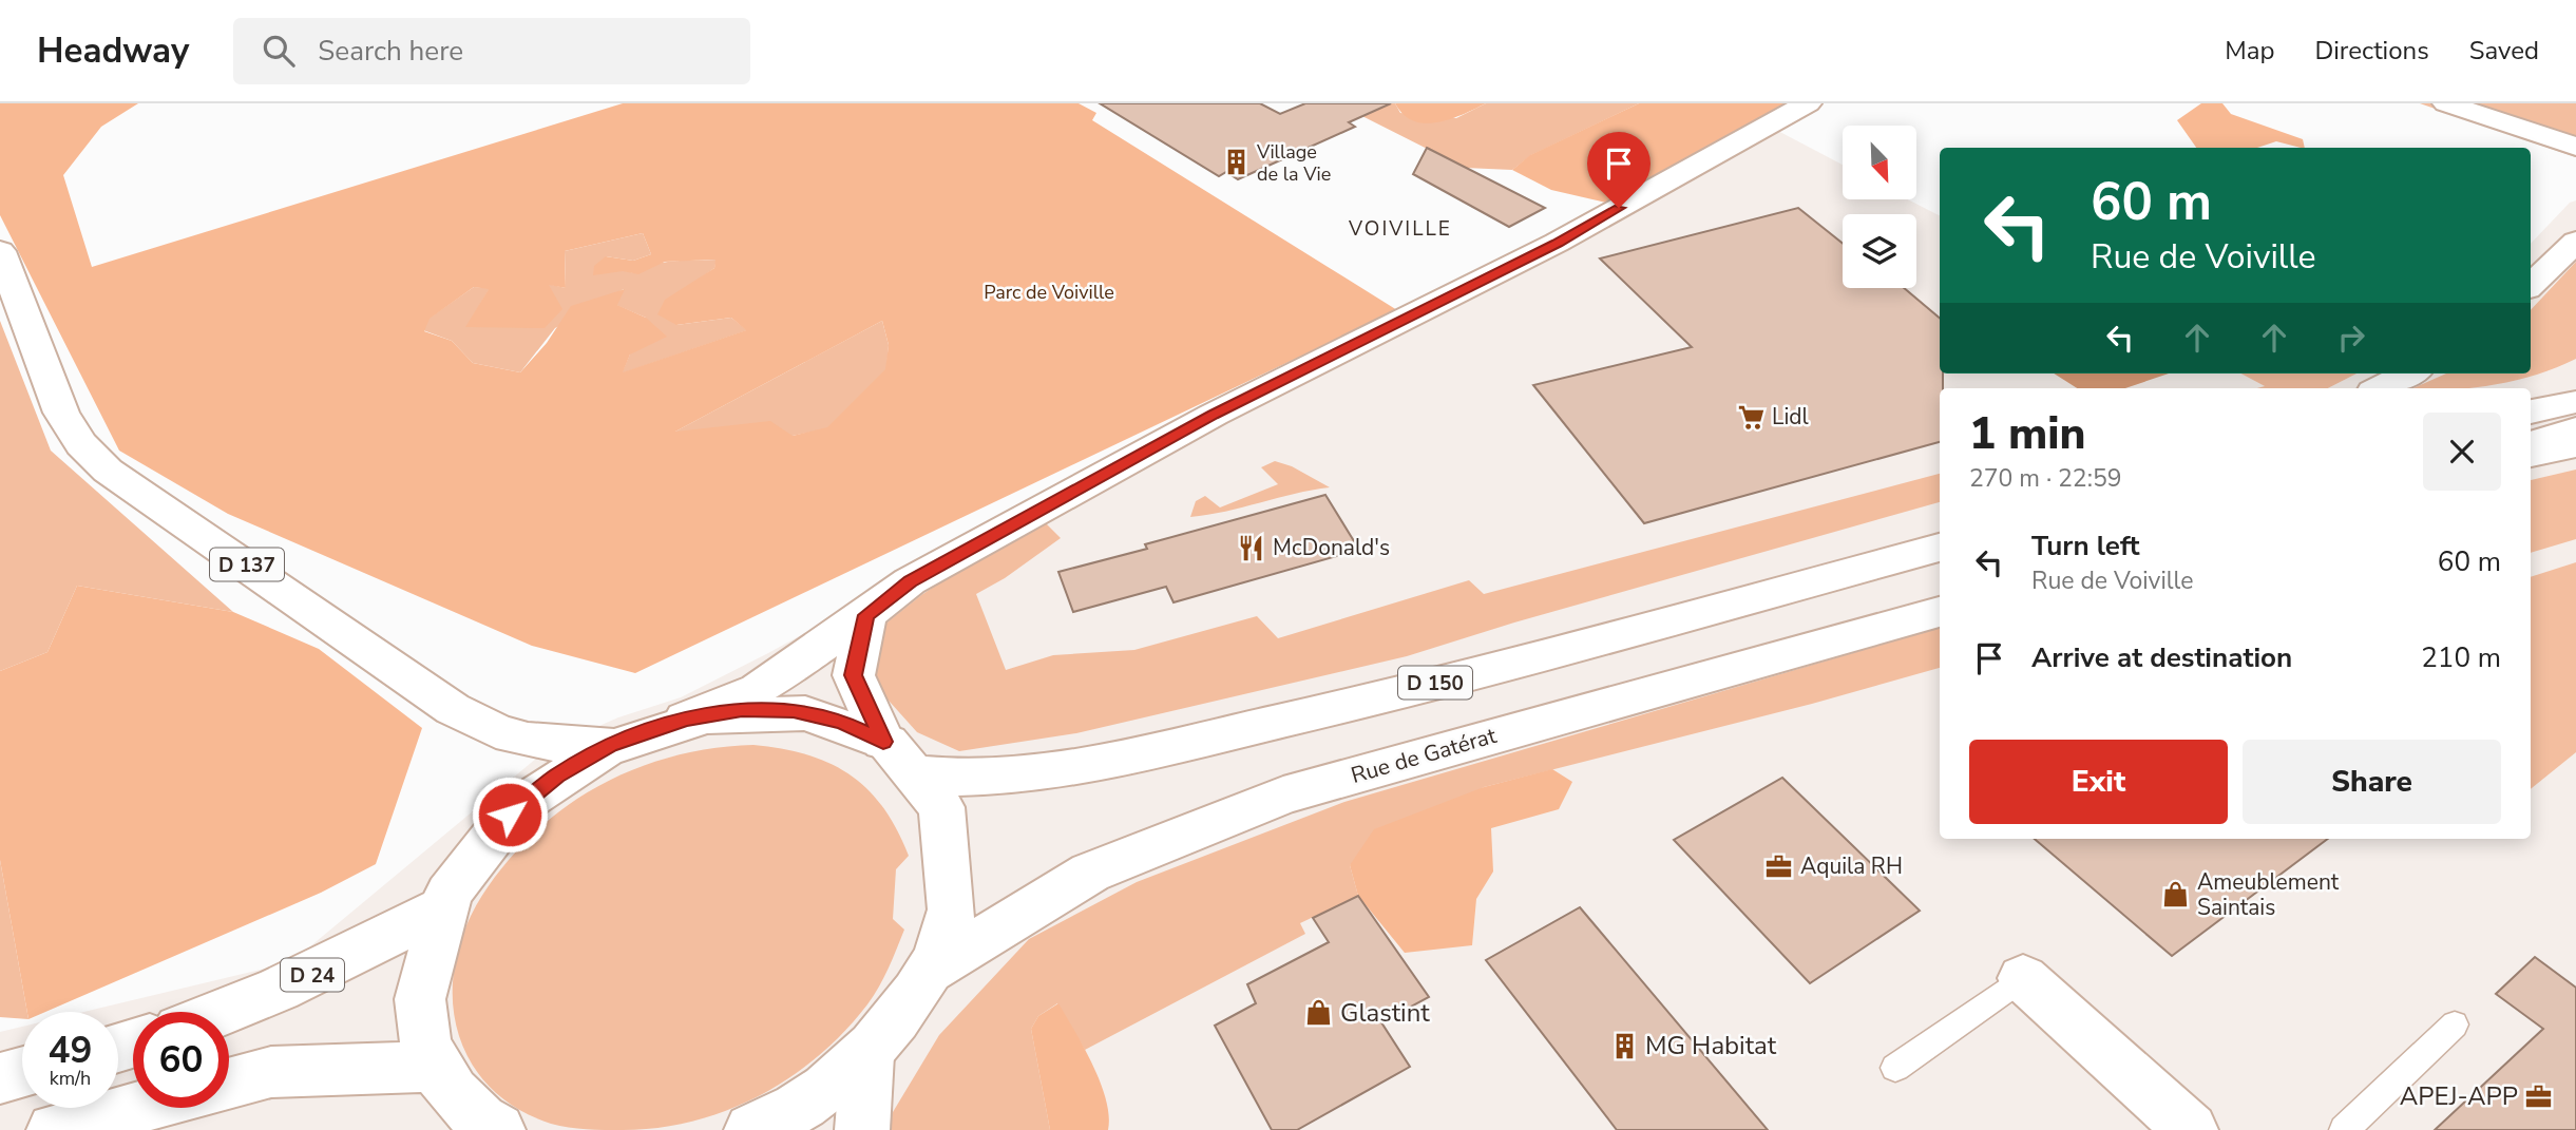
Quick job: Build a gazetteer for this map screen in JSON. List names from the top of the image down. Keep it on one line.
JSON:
{"streets":{"main road":["D 137","D 150","Rue de Gatérat","D 24"]},"districts":["VOIVILLE"],"parks":["Parc de Voiville"],"places":{"building":["Village de la Vie","MG Habitat"],"supermarket":["Lidl"],"restaurant":["McDonald's"],"office":["Aquila RH","APEJ-APP"],"shop":["Ameublement Saintais","Glastint"]},"north":"bottom right","page":{"header":"Headway","search":"Search here","nav":["Map","Directions","Saved"],"turn":["60 m","Rue de Voiville"],"heading":["1 min","270 m · 22:59"],"list":[{"name":"Turn left","note":"Rue de Voiville","value":"60 m"},{"name":"Arrive at destination","value":"210 m"}],"buttons":["Exit","Share"],"speed":"49 km/h","limit":"60"}}
